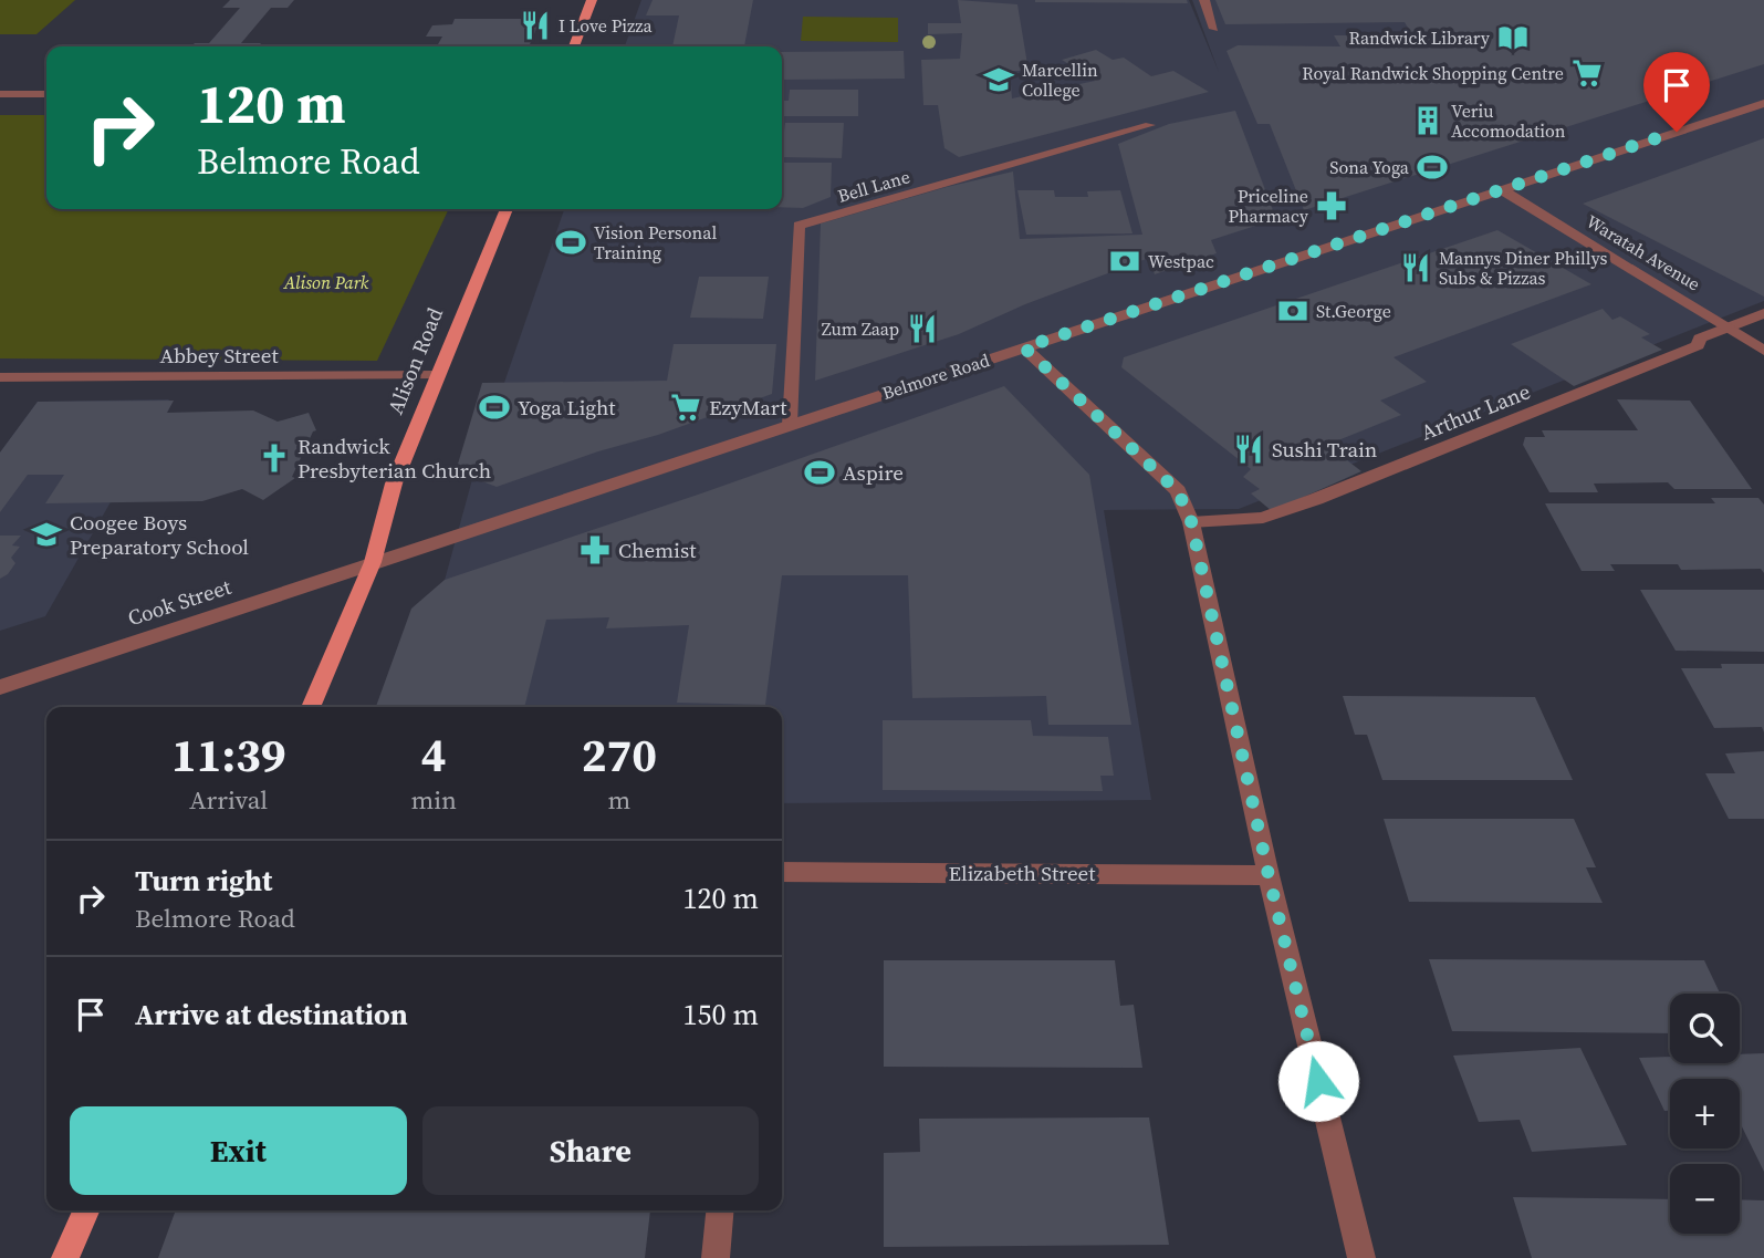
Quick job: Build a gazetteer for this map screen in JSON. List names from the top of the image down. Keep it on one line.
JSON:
{"streets":{"main road":["Alison Road"],"street":["Bell Lane","Waratah Avenue","Abbey Street","Belmore Road","Arthur Lane","Cook Street","Elizabeth Street"]},"crossings":[["Bell Lane","Belmore Road"],["Waratah Avenue","Belmore Road"],["Waratah Avenue","Arthur Lane"],["Abbey Street","Alison Road"],["Alison Road","Belmore Road"],["Alison Road","Cook Street"],["Belmore Road","Cook Street"]],"parks":["Alison Park"],"places":{"restaurant":["I Love Pizza","Mannys Diner Phillys Subs & Pizzas","Zum Zaap","Sushi Train"],"library":["Randwick Library"],"supermarket":["Royal Randwick Shopping Centre","EzyMart"],"school or university":["Marcellin College","Coogee Boys Preparatory School"],"building":["Veriu Accomodation"],"sports":["Sona Yoga","Vision Personal Training","Yoga Light","Aspire"],"pharmacy":["Priceline Pharmacy","Chemist"],"bank":["Westpac","St.George"],"church":["Randwick Presbyterian Church"]},"page":{"turn":["120 m","Belmore Road"],"eta":["11:39","Arrival","4","min","270","m"],"list":[{"name":"Turn right","note":"Belmore Road","value":"120 m"},{"name":"Arrive at destination","value":"150 m"}],"map_buttons":["+","−"],"buttons":["Exit","Share"]}}
